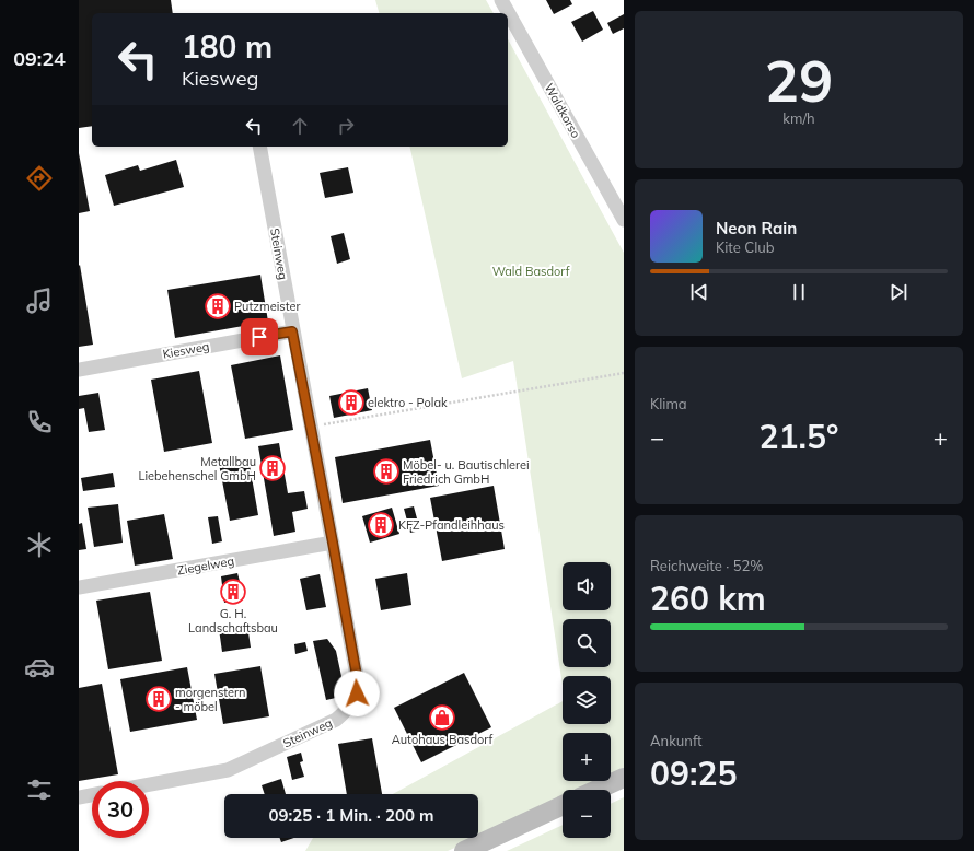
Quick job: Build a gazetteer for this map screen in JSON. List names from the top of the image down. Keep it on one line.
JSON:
{"streets":{"street":["Waldkorso","Steinweg","Kiesweg","Ziegelweg"]},"crossings":[["Steinweg","Kiesweg"],["Steinweg","Ziegelweg"]],"parks":["Wald Basdorf"],"places":{"building":["Putzmeister","elektro - Polak","Metallbau Liebehenschel GmbH","Möbel- u. Bautischlerei Friedrich GmbH","KFZ-Pfandleihhaus","G. H. Landschaftsbau","morgenstern - möbel"],"shop":["Autohaus Basdorf"]},"page":{"tabs":"09:24","tile":[["29","km/h"],"Klima",["Reichweite · 52%","260 km"],["Ankunft","09:25"]],"turn":["180 m","Kiesweg"],"song":["Neon Rain","Kite Club"],"heat":["−","21.5°","+"],"map_buttons":["+","−"],"limit":"30","trip":"09:25 · 1 Min. · 200 m"}}
